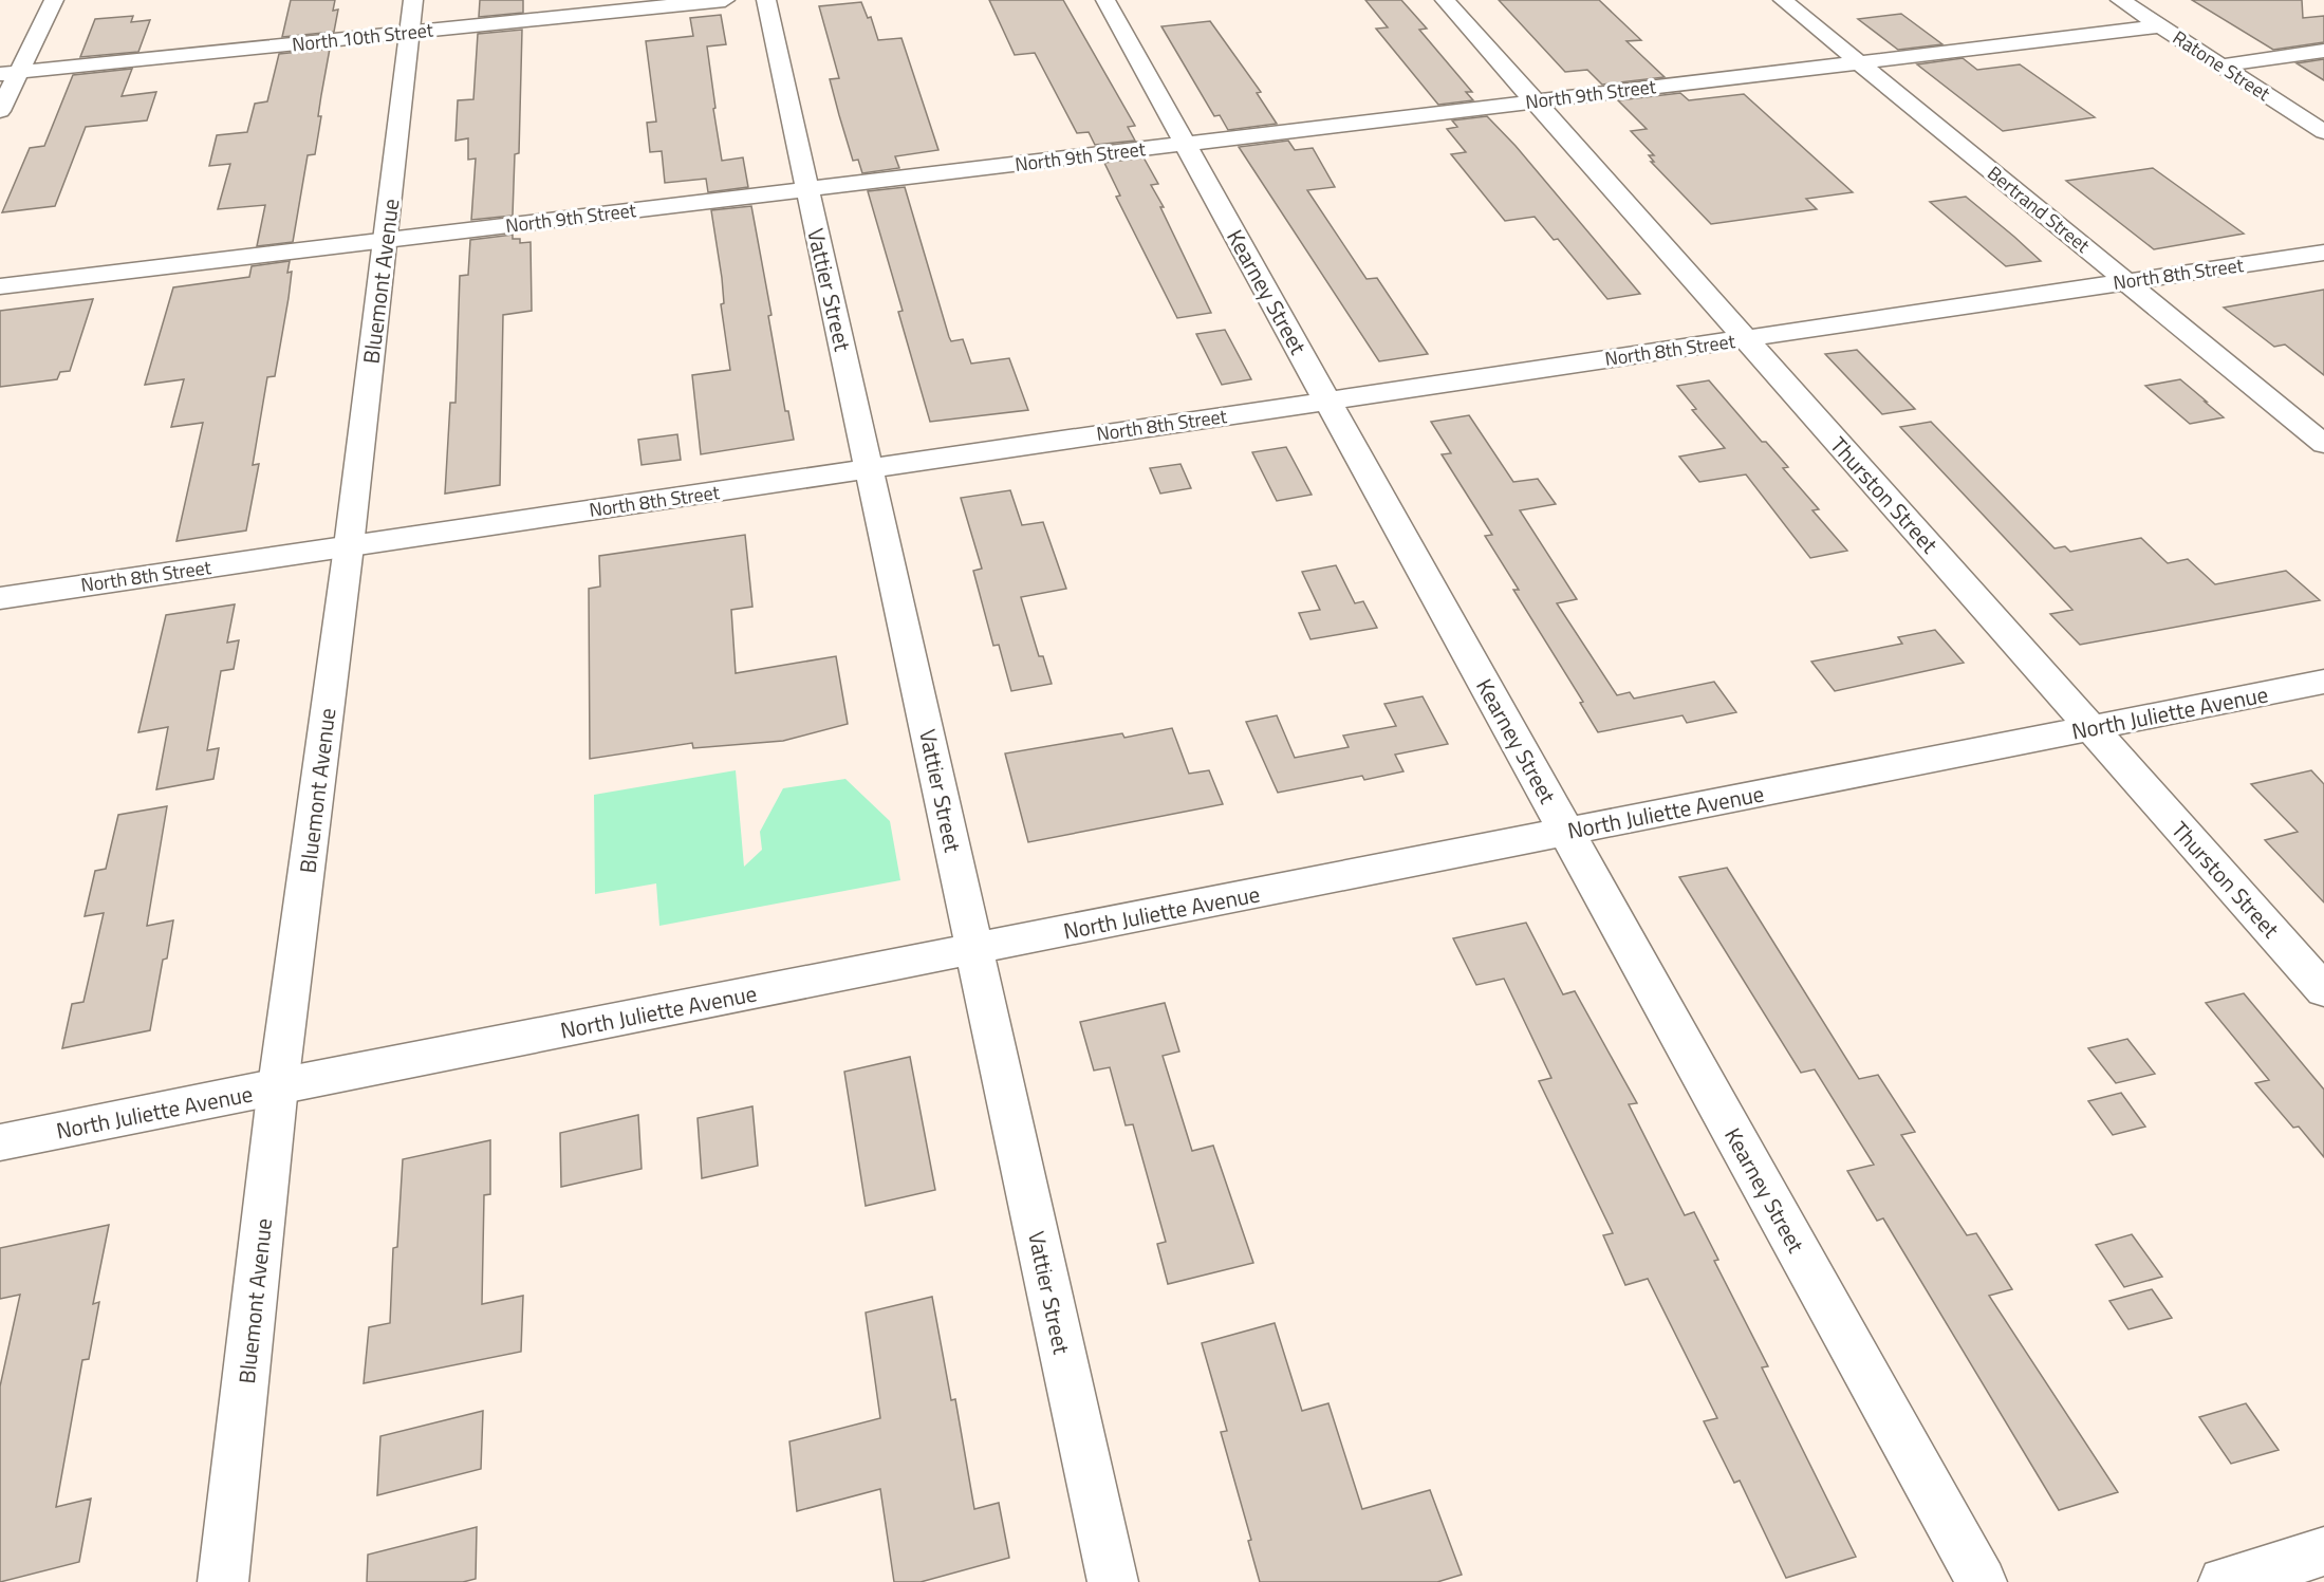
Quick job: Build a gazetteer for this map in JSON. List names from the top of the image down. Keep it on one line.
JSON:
{"streets":{"street":["North 10th Street","Ratone Street","North 9th Street","Bertrand Street","North 8th Street","Bluemont Avenue","Vattier Street","Kearney Street","Thurston Street","North Juliette Avenue"]},"crossings":[["North 10th Street","Bluemont Avenue"],["Ratone Street","North 9th Street"],["North 9th Street","Bertrand Street"],["North 9th Street","Bluemont Avenue"],["North 9th Street","Vattier Street"],["North 9th Street","Kearney Street"],["North 9th Street","Thurston Street"],["Bertrand Street","North 8th Street"],["North 8th Street","Bluemont Avenue"],["North 8th Street","Vattier Street"],["North 8th Street","Kearney Street"],["North 8th Street","Thurston Street"],["Bluemont Avenue","North Juliette Avenue"],["Vattier Street","North Juliette Avenue"],["Kearney Street","North Juliette Avenue"],["Thurston Street","North Juliette Avenue"]]}
